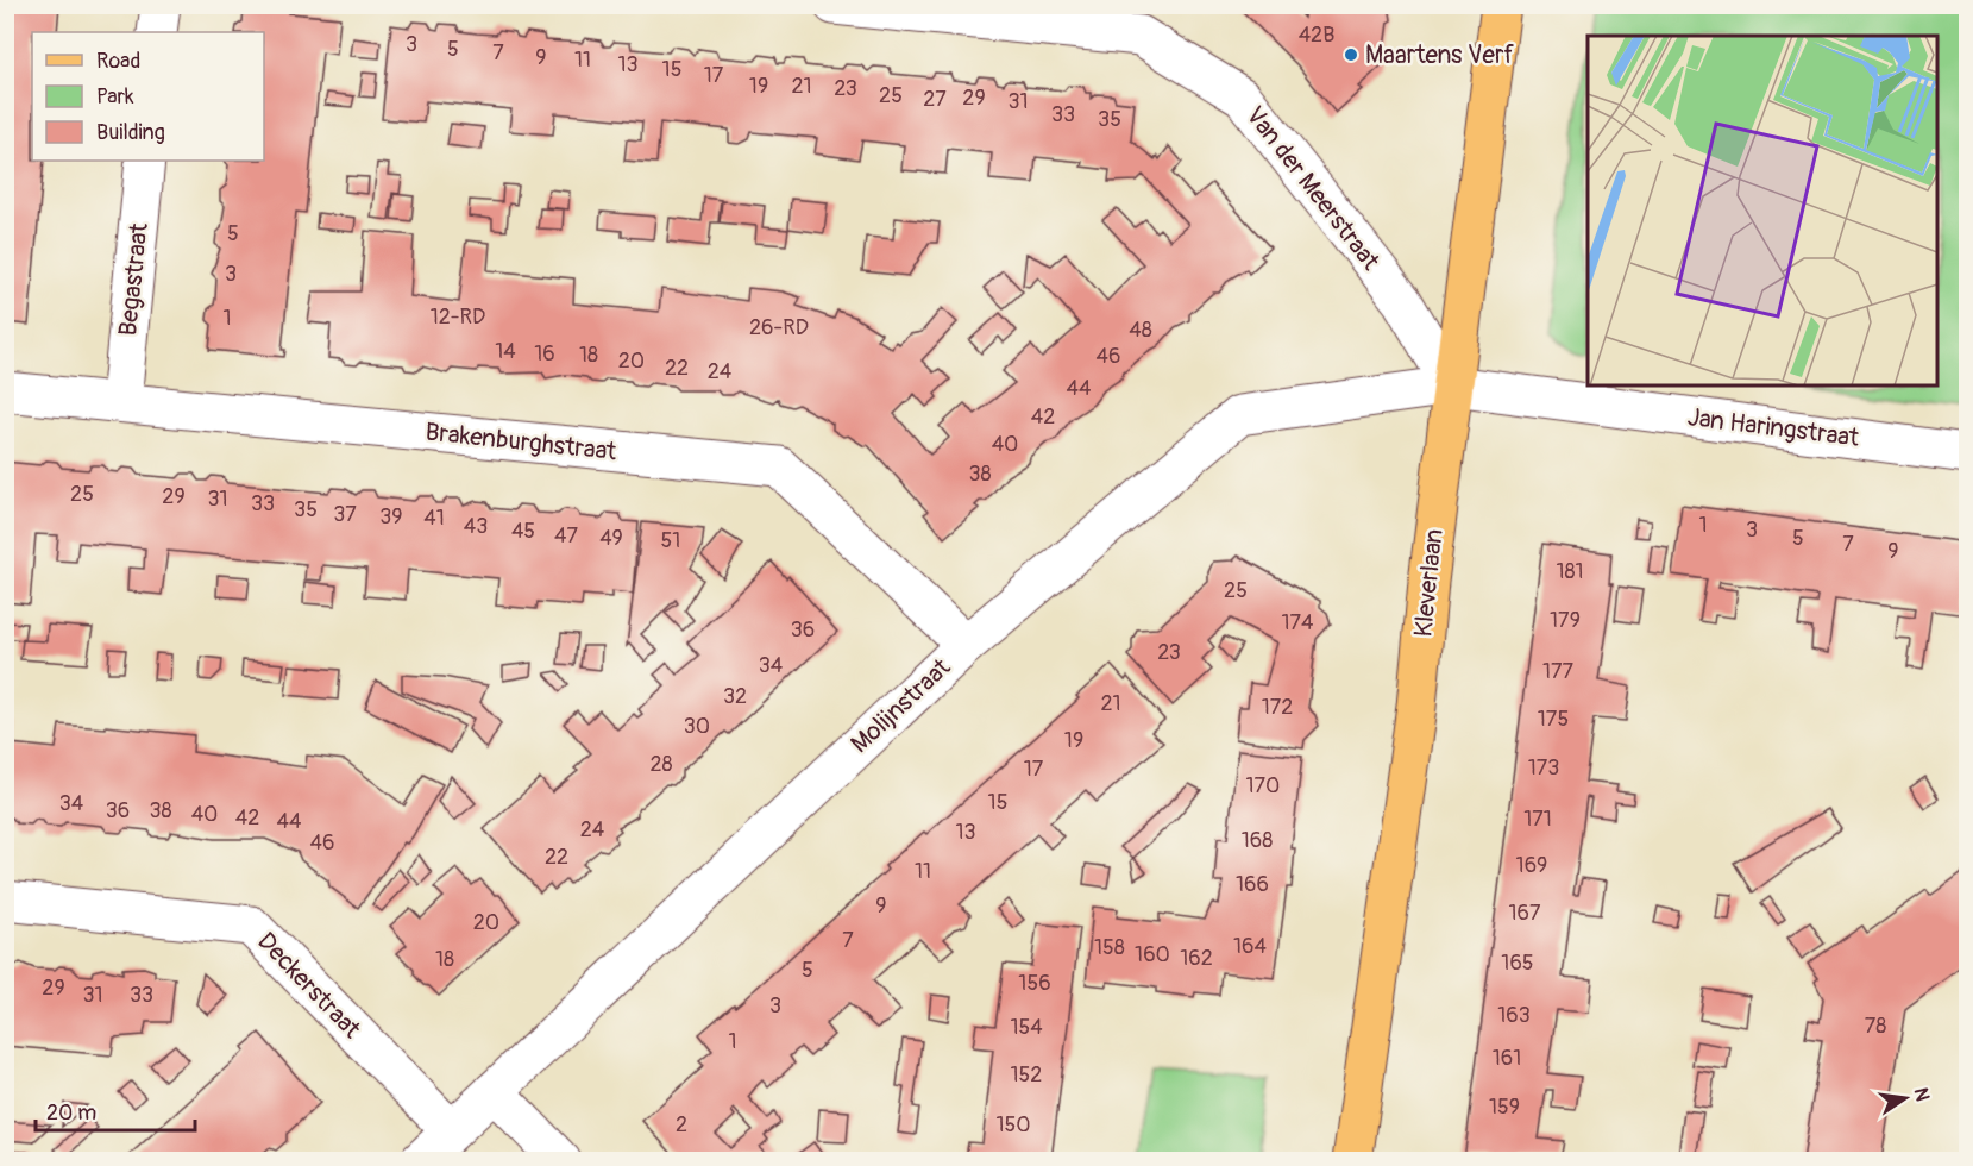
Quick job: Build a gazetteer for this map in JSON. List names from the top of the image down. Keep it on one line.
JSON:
{"streets":{"main road":["Kleverlaan"],"street":["Van der Meerstraat","Begastraat","Jan Haringstraat","Brakenburghstraat","Molijnstraat","Deckerstraat"]},"crossings":[["Van der Meerstraat","Jan Haringstraat"],["Van der Meerstraat","Kleverlaan"],["Van der Meerstraat","Molijnstraat"],["Begastraat","Brakenburghstraat"],["Jan Haringstraat","Kleverlaan"],["Jan Haringstraat","Molijnstraat"],["Brakenburghstraat","Molijnstraat"],["Kleverlaan","Molijnstraat"],["Molijnstraat","Deckerstraat"]],"places":["Maartens Verf"],"house_numbers":["42B","3","5","7","9","11","13","15","17","19","21","23","25","29","27","31","33","35","5","3","12-RD","1","26-RD","48","14","16","18","46","20","22","24","44","42","40","38","25","29","31","33","35","37","39","41","1","43","3","45","47","49","5","51","7","9","181","25","179","174","36","23","34","177","32","21","172","175","30","19","28","173","17","170","15","34","36","38","40","42","171","44","24","13","168","46","22","169","11","166","9","167","20","7","164","158","160","162","18","165","5","156","29","31","33","3","163","78","154","1","161","152","159","2","150"],"legend":["Road","Park","Building"],"scale_bar":"20 m","north":"right"}
